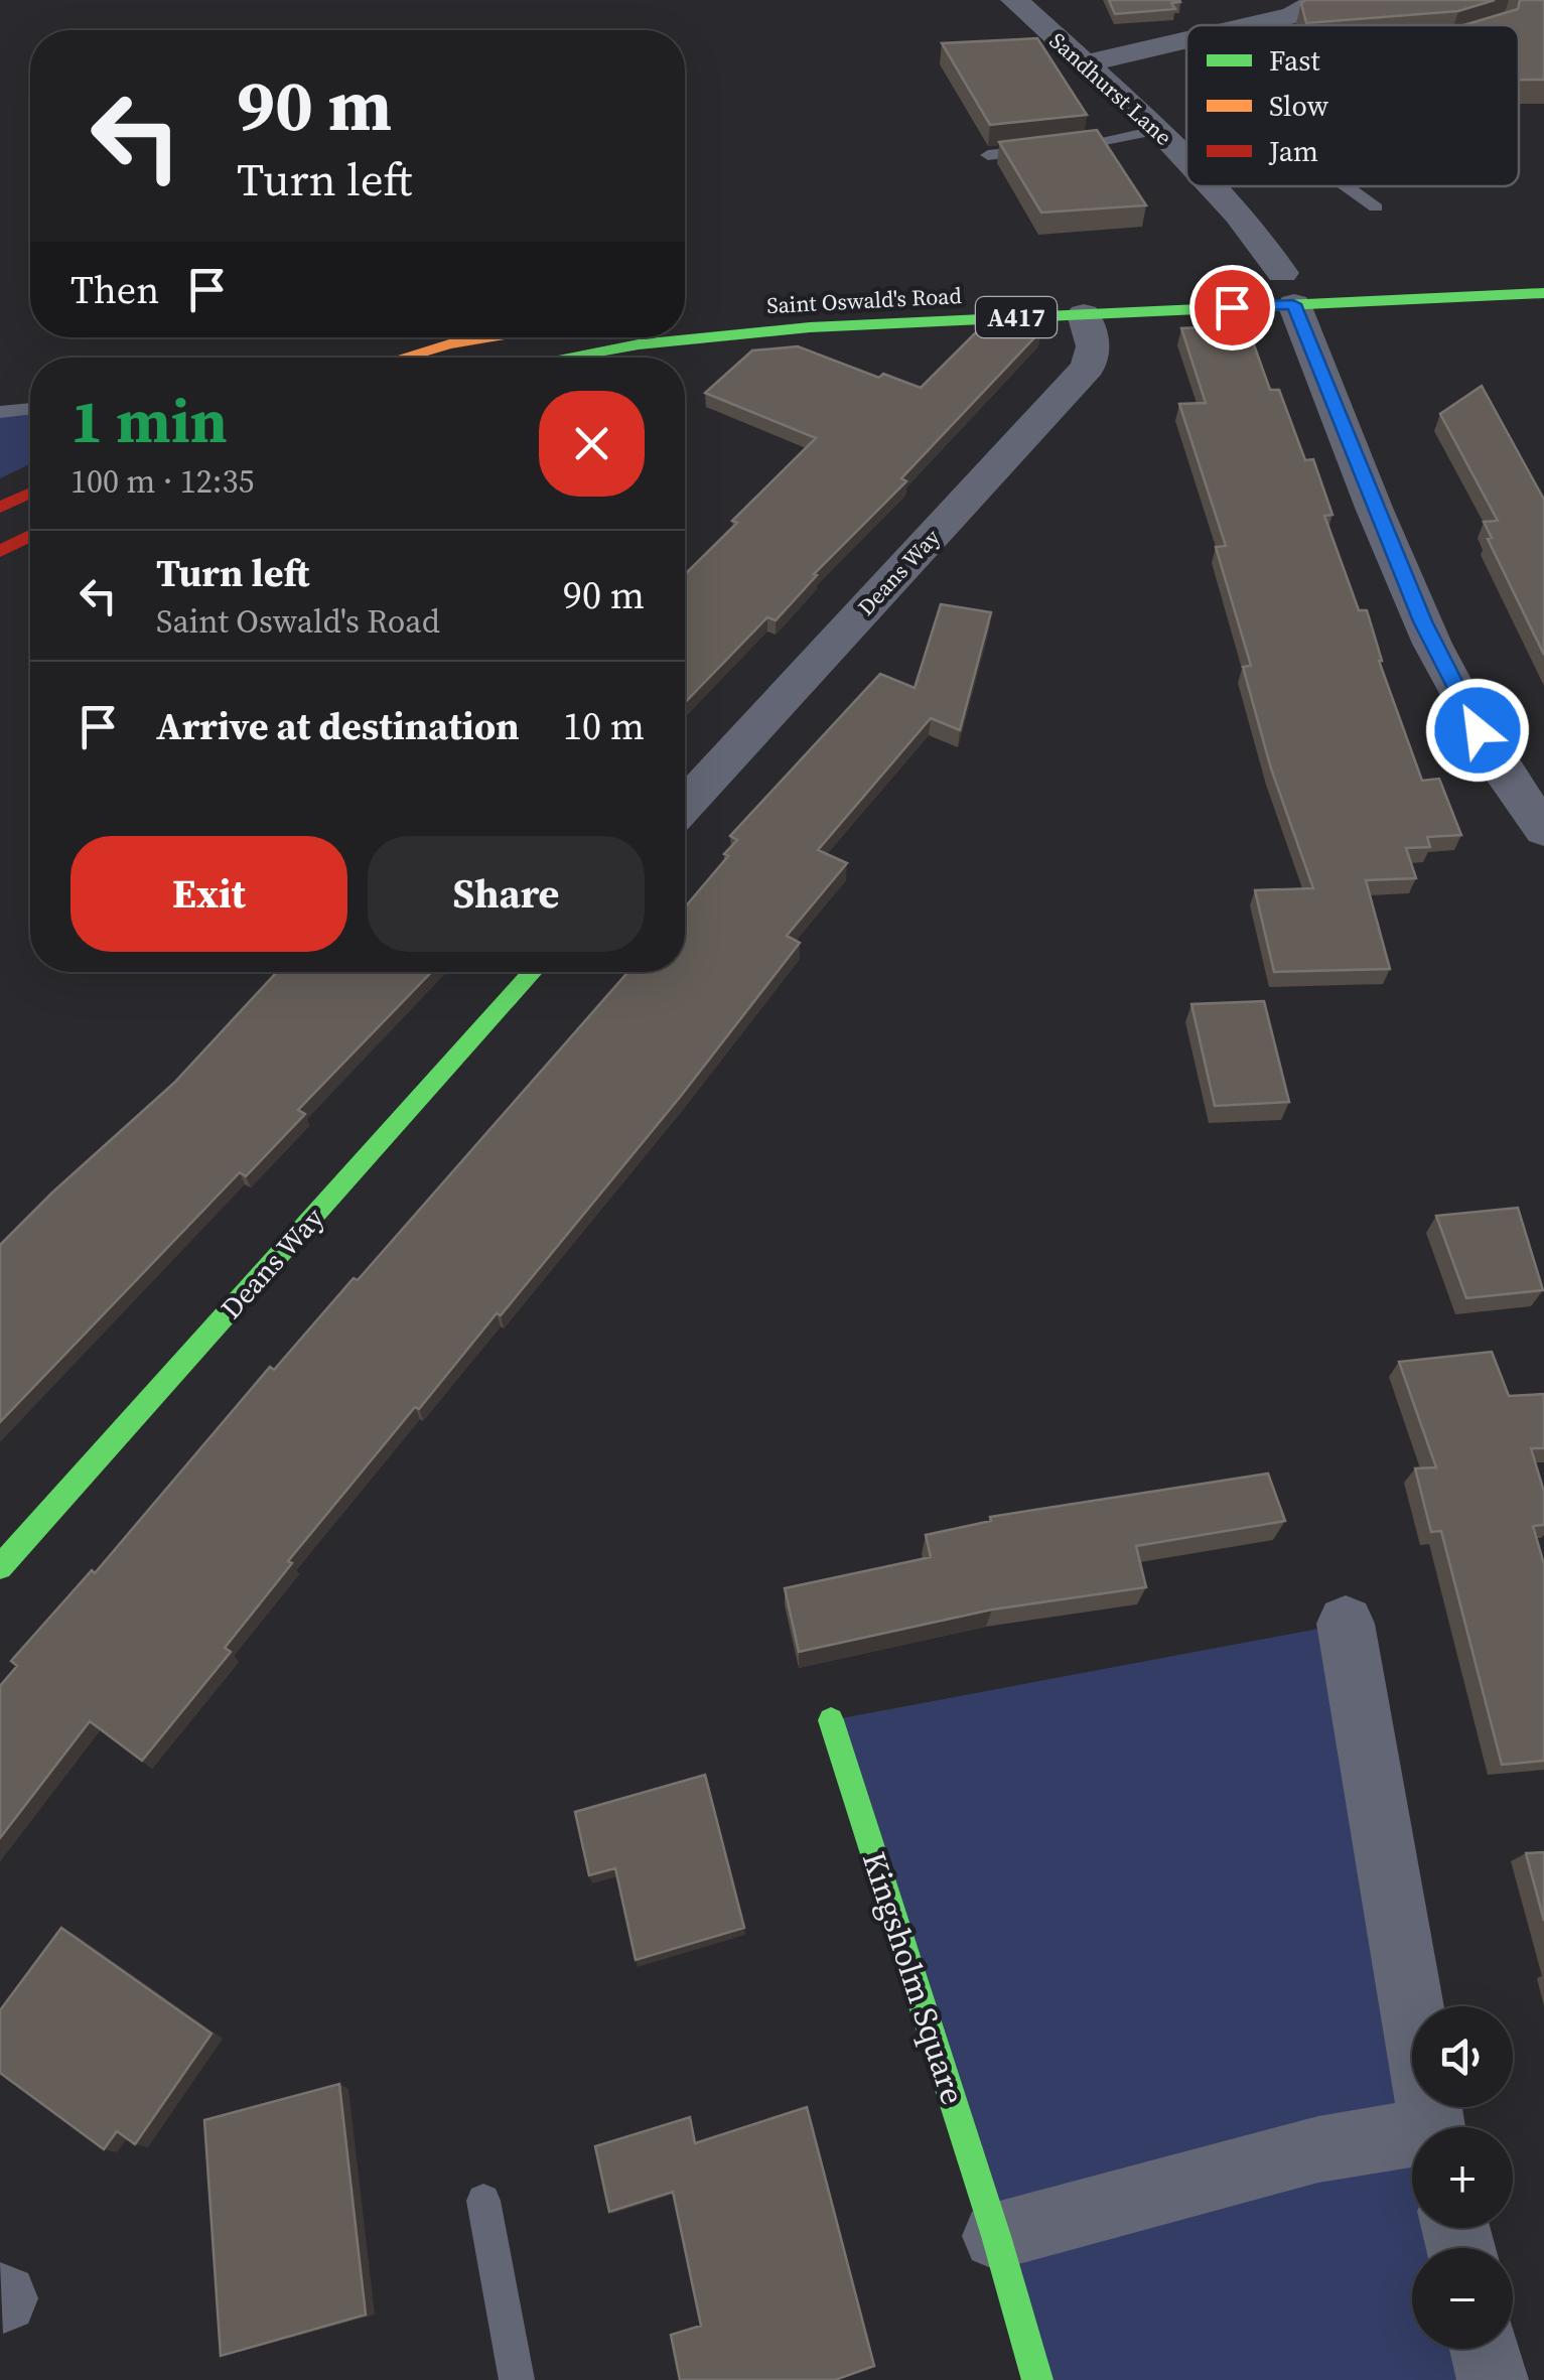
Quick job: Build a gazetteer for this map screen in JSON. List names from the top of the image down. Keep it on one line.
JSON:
{"streets":{"main road":["Saint Oswald's Road","A417","Deans Way","Kingsholm Square"],"street":["Sandhurst Lane"]},"crossings":[["Sandhurst Lane","Saint Oswald's Road"],["Saint Oswald's Road","Deans Way"]],"legend":["Fast","Slow","Jam"],"page":{"turn":["90 m","Turn left"],"then":"Then","heading":["1 min","100 m · 12:35"],"list":[{"name":"Turn left","note":"Saint Oswald's Road","value":"90 m"},{"name":"Arrive at destination","value":"10 m"}],"buttons":["Exit","Share"],"map_buttons":["+","−"]}}
